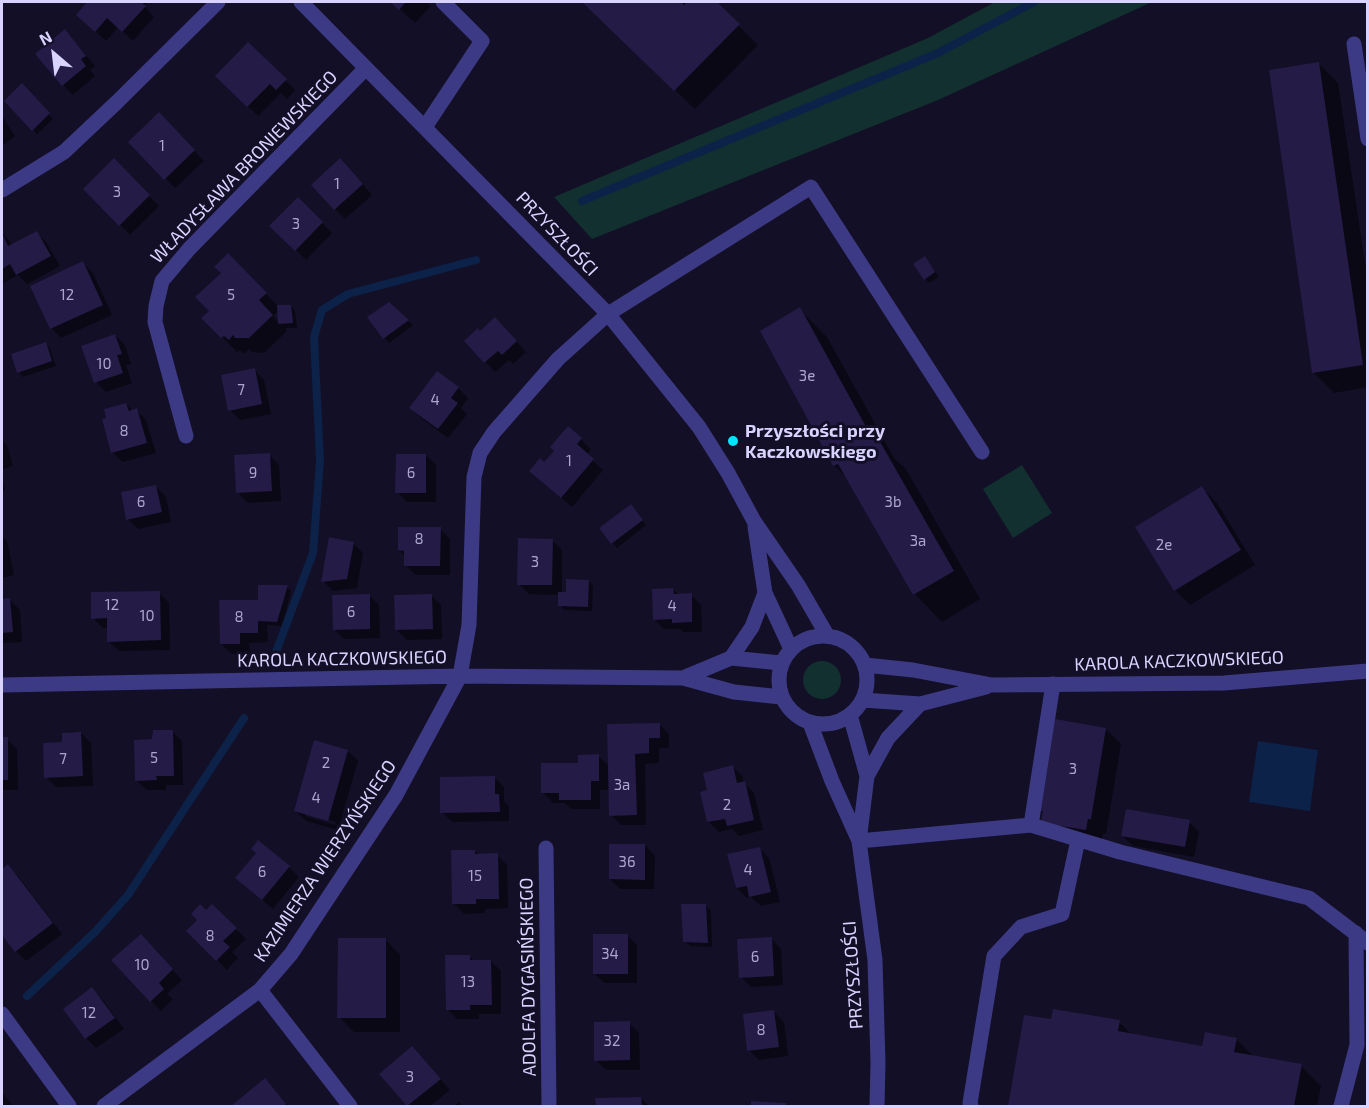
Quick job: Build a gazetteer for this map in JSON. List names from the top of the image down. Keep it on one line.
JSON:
{"streets":{"street":["WŁADYSŁAWA BRONIEWSKIEGO","PRZYSZŁOŚCI","KAROLA KACZKOWSKIEGO","KAZIMIERZA WIERZYŃSKIEGO","ADOLFA DYGASIŃSKIEGO"]},"crossings":[["WŁADYSŁAWA BRONIEWSKIEGO","PRZYSZŁOŚCI"],["PRZYSZŁOŚCI","KAZIMIERZA WIERZYŃSKIEGO"],["KAROLA KACZKOWSKIEGO","KAZIMIERZA WIERZYŃSKIEGO"]],"places":["Przyszłości przy Kaczkowskiego"],"house_numbers":["1","1","3","3","12","5","10","3e","7","4","8","1","9","6","6","3b","8","3a","2e","3","12","4","6","10","8","5","7","2","3","3a","4","2","36","4","6","15","8","34","6","10","13","12","8","32","3"],"north":"top left"}
